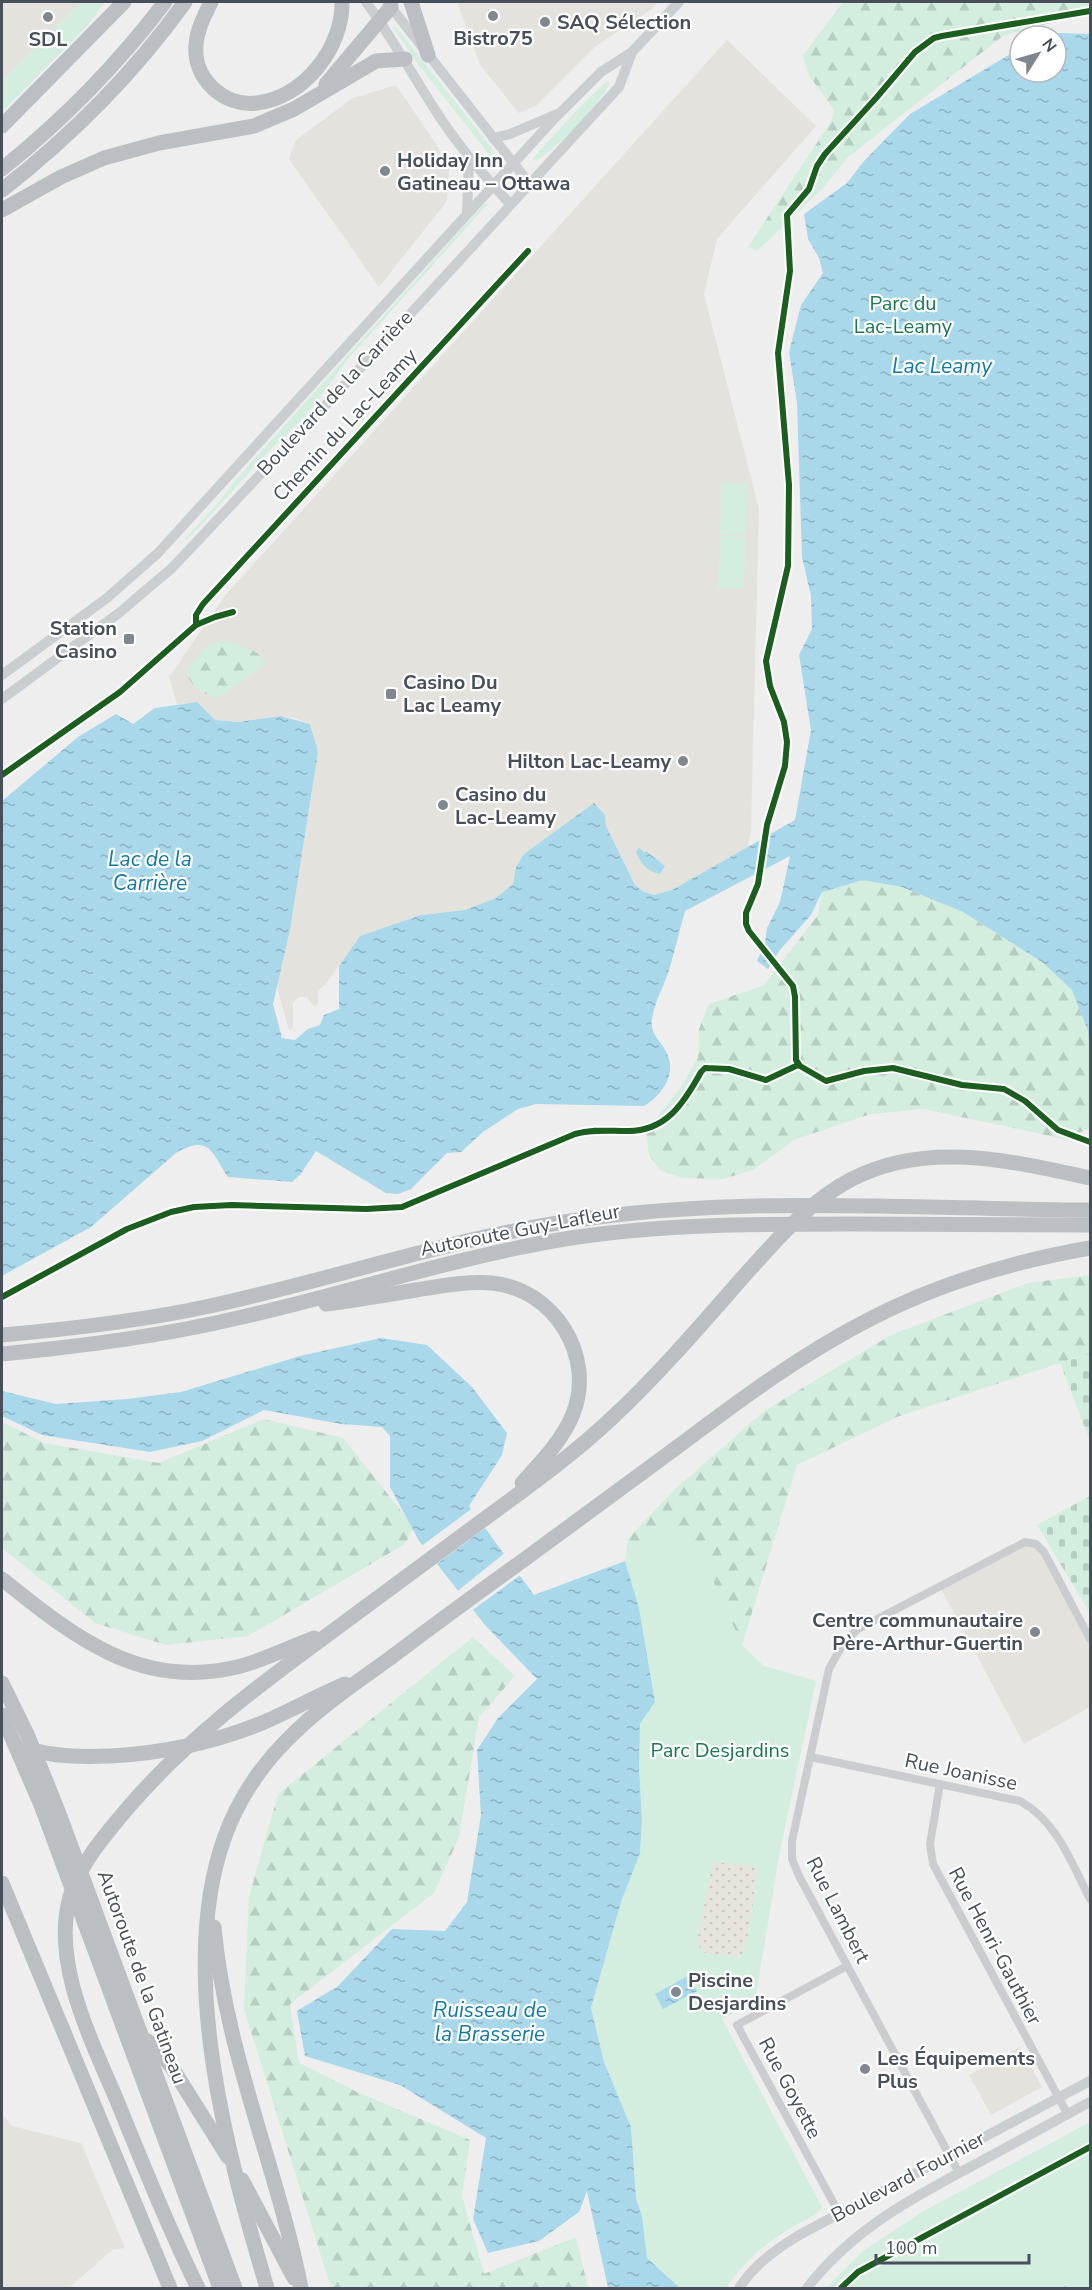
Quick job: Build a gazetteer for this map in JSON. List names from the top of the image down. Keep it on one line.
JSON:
{"streets":{"highway":["Autoroute Guy-Lafleur","Autoroute de la Gatineau"],"main road":["Boulevard de la Carrière","Boulevard Fournier"],"street":["Rue Joanisse","Rue Lambert","Rue Henri-Gauthier","Rue Goyette"],"cycle path":["Chemin du Lac-Leamy"]},"crossings":[["Rue Joanisse","Rue Lambert"],["Rue Joanisse","Rue Henri-Gauthier"],["Rue Lambert","Rue Goyette"],["Rue Lambert","Boulevard Fournier"],["Rue Henri-Gauthier","Boulevard Fournier"],["Rue Goyette","Boulevard Fournier"]],"water":["Lac Leamy","Lac de la Carrière","Ruisseau de la Brasserie"],"parks":["Parc du Lac-Leamy","Parc Desjardins"],"places":{"other":["Bistro75","SDL","SAQ Sélection","Holiday Inn Gatineau – Ottawa","Hilton Lac-Leamy","Casino du Lac-Leamy","Centre communautaire Père-Arthur-Guertin","Piscine Desjardins","Les Équipements Plus"],"transit":["Station Casino","Casino Du Lac Leamy"]},"scale_bar":"100 m","north":"top right"}
